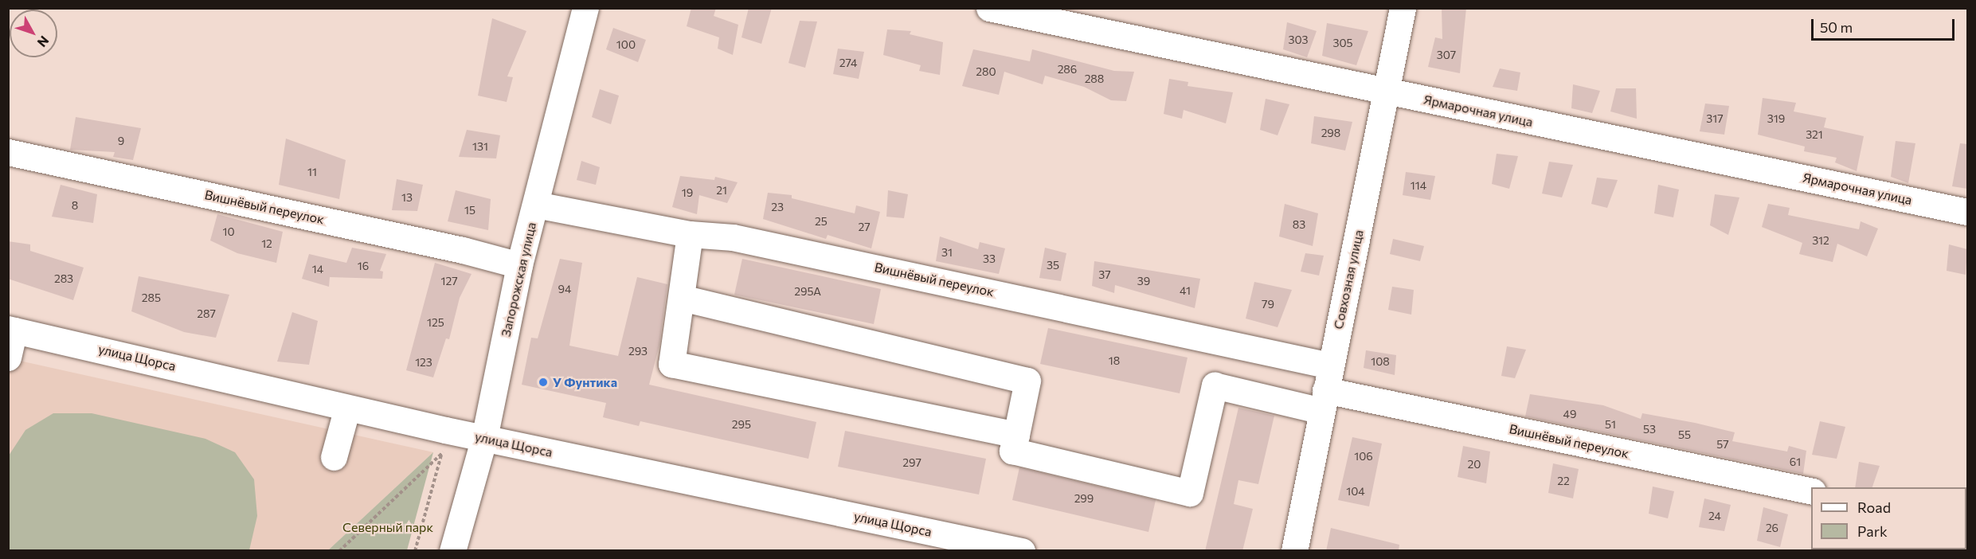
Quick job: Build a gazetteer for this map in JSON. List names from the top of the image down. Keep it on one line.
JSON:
{"streets":{"street":["Ярмарочная улица","Вишнёвый переулок","Запорожская улица","Совхозная улица","улица Щорса"]},"crossings":[["Ярмарочная улица","Совхозная улица"],["Вишнёвый переулок","Запорожская улица"],["Вишнёвый переулок","Совхозная улица"],["Запорожская улица","улица Щорса"]],"parks":["Северный парк"],"places":["У Фунтика"],"house_numbers":["303","305","100","307","274","286","280","288","317","319","298","321","9","131","11","114","21","19","13","8","23","15","25","83","27","10","312","12","31","33","35","16","14","37","283","127","39","94","41","295А","285","79","287","125","293","18","108","123","49","295","51","53","55","57","106","61","297","20","22","104","299","24","26"],"legend":["Road","Park"],"scale_bar":"50 m","north":"bottom right"}
